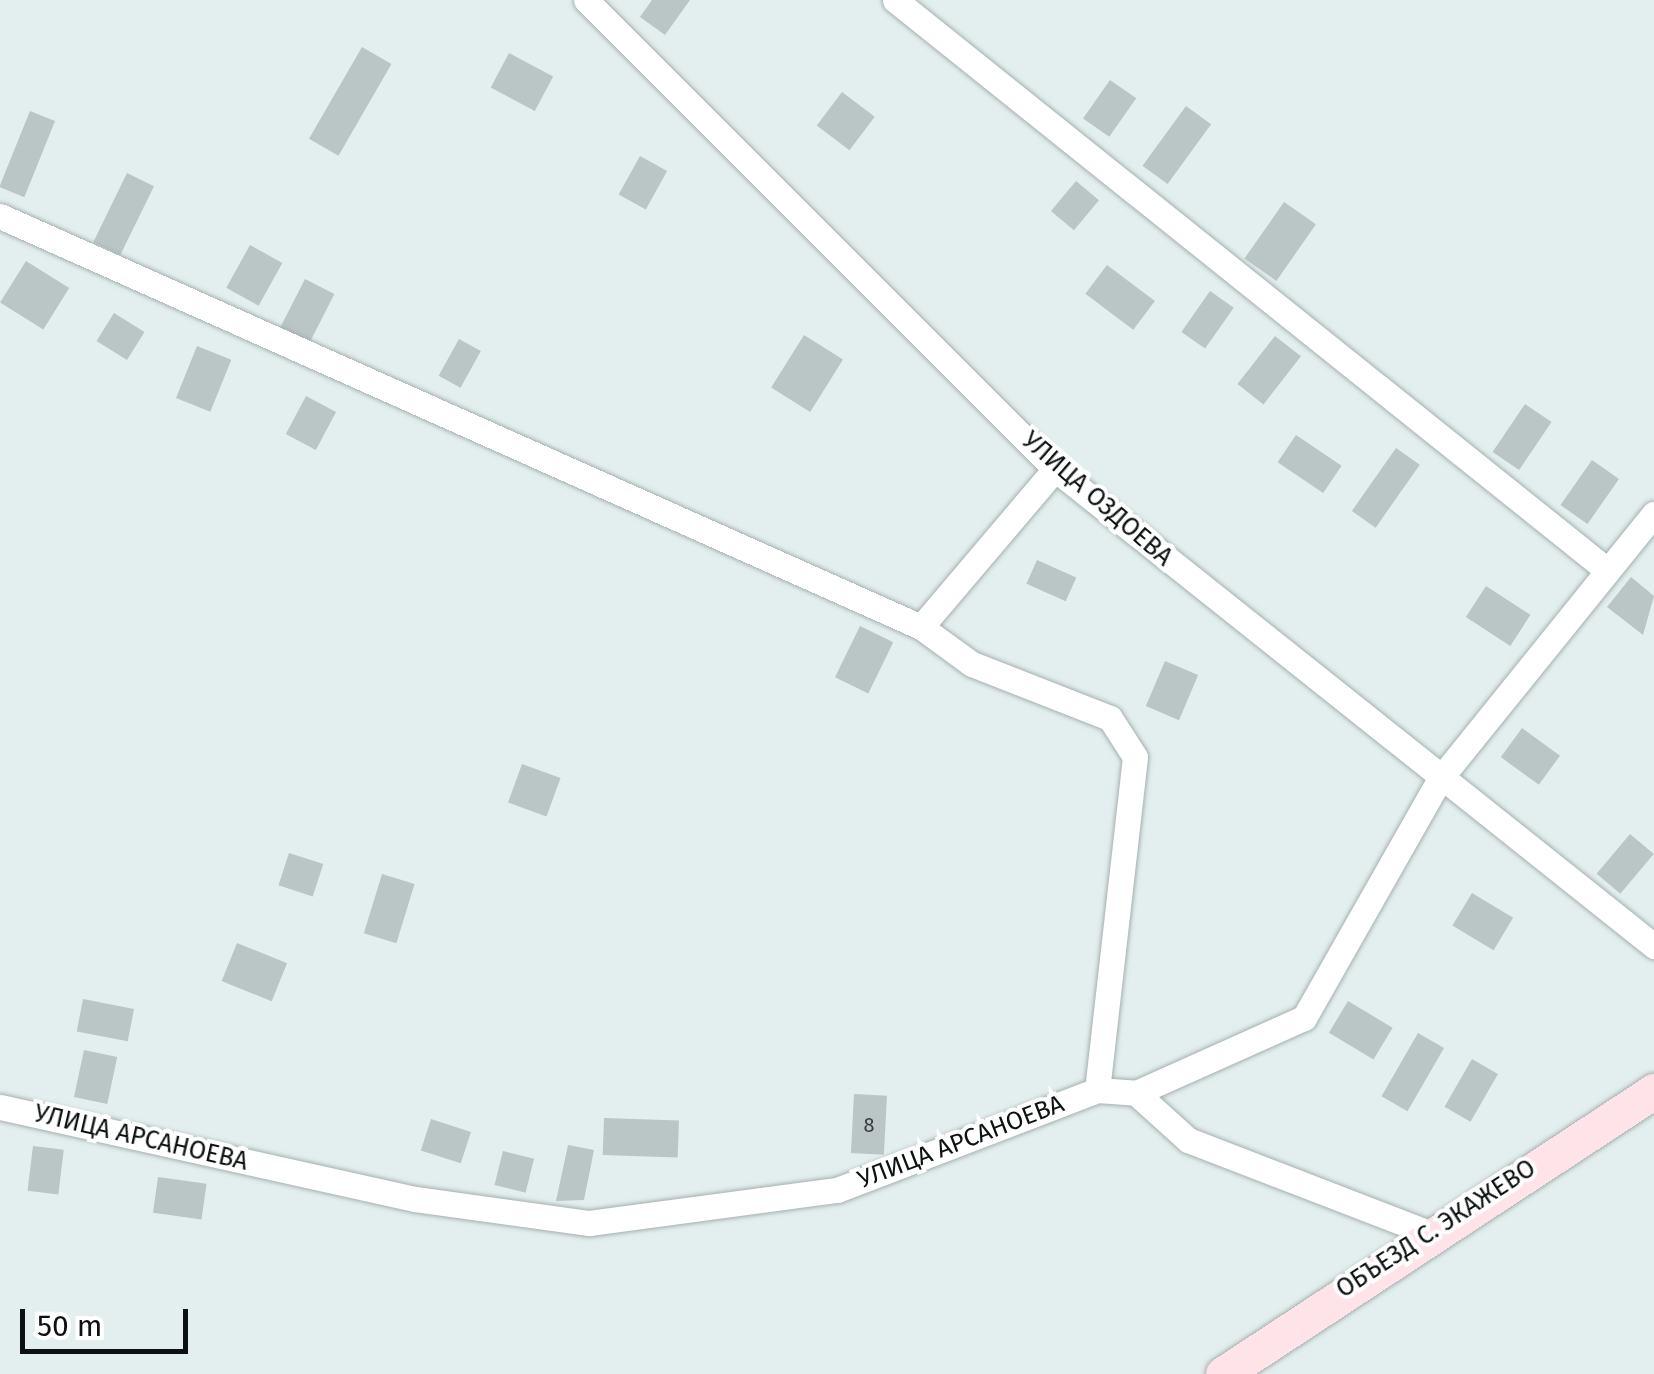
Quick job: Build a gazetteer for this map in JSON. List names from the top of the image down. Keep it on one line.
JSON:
{"streets":{"main road":["ОБЪЕЗД С. ЭКАЖЕВО"],"street":["УЛИЦА ОЗДОЕВА","УЛИЦА АРСАНОЕВА"]},"crossings":[["УЛИЦА ОЗДОЕВА","УЛИЦА АРСАНОЕВА"]],"house_numbers":["8"],"scale_bar":"50 m"}
